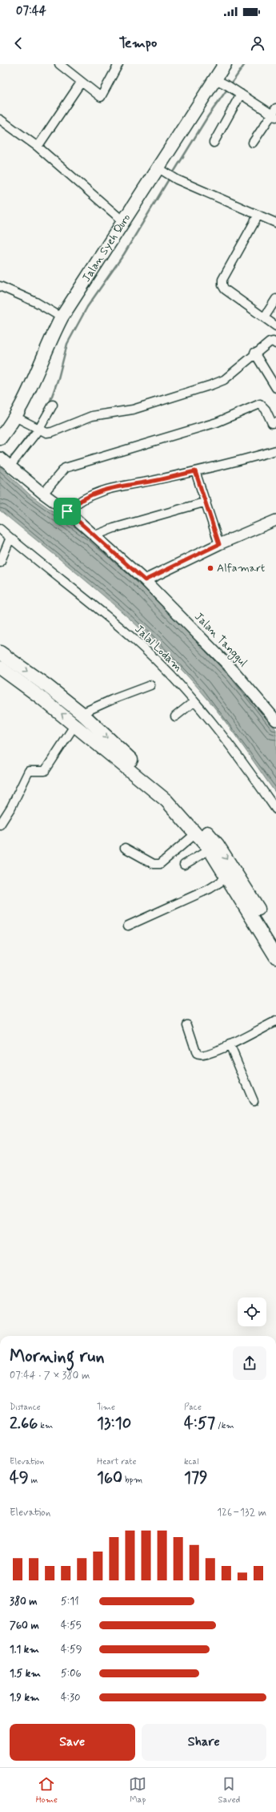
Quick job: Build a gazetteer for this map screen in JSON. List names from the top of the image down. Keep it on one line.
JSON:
{"streets":{"main road":["Jalan Syeh Quro"],"street":["Jalan Tanggul","Jalal Lodam"]},"places":["Alfamart"],"page":{"status":"07:44","header":"Tempo","heading":["Morning run","07:44 · 7 × 380 m"],"stats":[["Distance","2.66 km"],["Time","13:10"],["Pace","4:57 /km"],["Elevation","49 m"],["Heart rate","160 bpm"],["kcal","179"]],"chart":["Elevation","126–132 m"],"list":[{"name":"380 m","note":"5:11"},{"name":"760 m","note":"4:55"},{"name":"1.1 km","note":"4:59"},{"name":"1.5 km","note":"5:06"},{"name":"1.9 km","note":"4:30"}],"buttons":["Save","Share"],"tabs":["Home","Map","Saved"]}}
